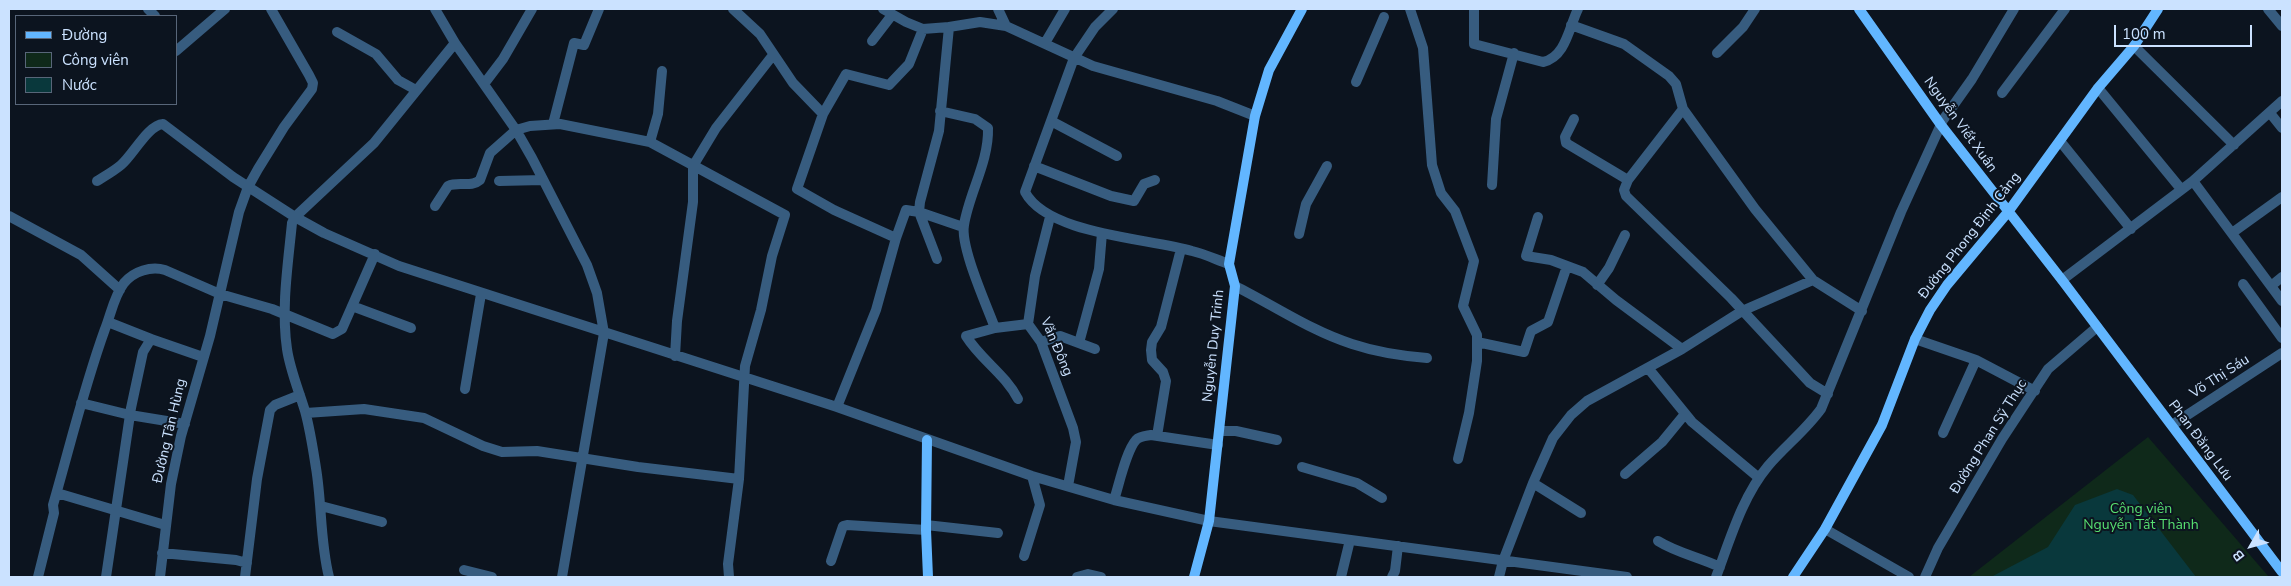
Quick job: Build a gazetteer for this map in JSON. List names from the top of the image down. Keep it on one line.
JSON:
{"streets":{"street":["Nguyễn Viết Xuân","Đường Phong Định Cảng","Nguyễn Duy Trinh","Văn Đông","Võ Thị Sáu","Đường Tân Hùng","Đường Phan Sỹ Thục","Phan Đăng Lưu"]},"crossings":[["Nguyễn Viết Xuân","Đường Phong Định Cảng"],["Nguyễn Viết Xuân","Đường Phan Sỹ Thục"],["Nguyễn Viết Xuân","Phan Đăng Lưu"],["Võ Thị Sáu","Phan Đăng Lưu"],["Đường Phan Sỹ Thục","Phan Đăng Lưu"]],"parks":["Công viên Nguyễn Tất Thành"],"legend":["Đường","Công viên","Nước"],"scale_bar":"100 m","north":"bottom left"}
